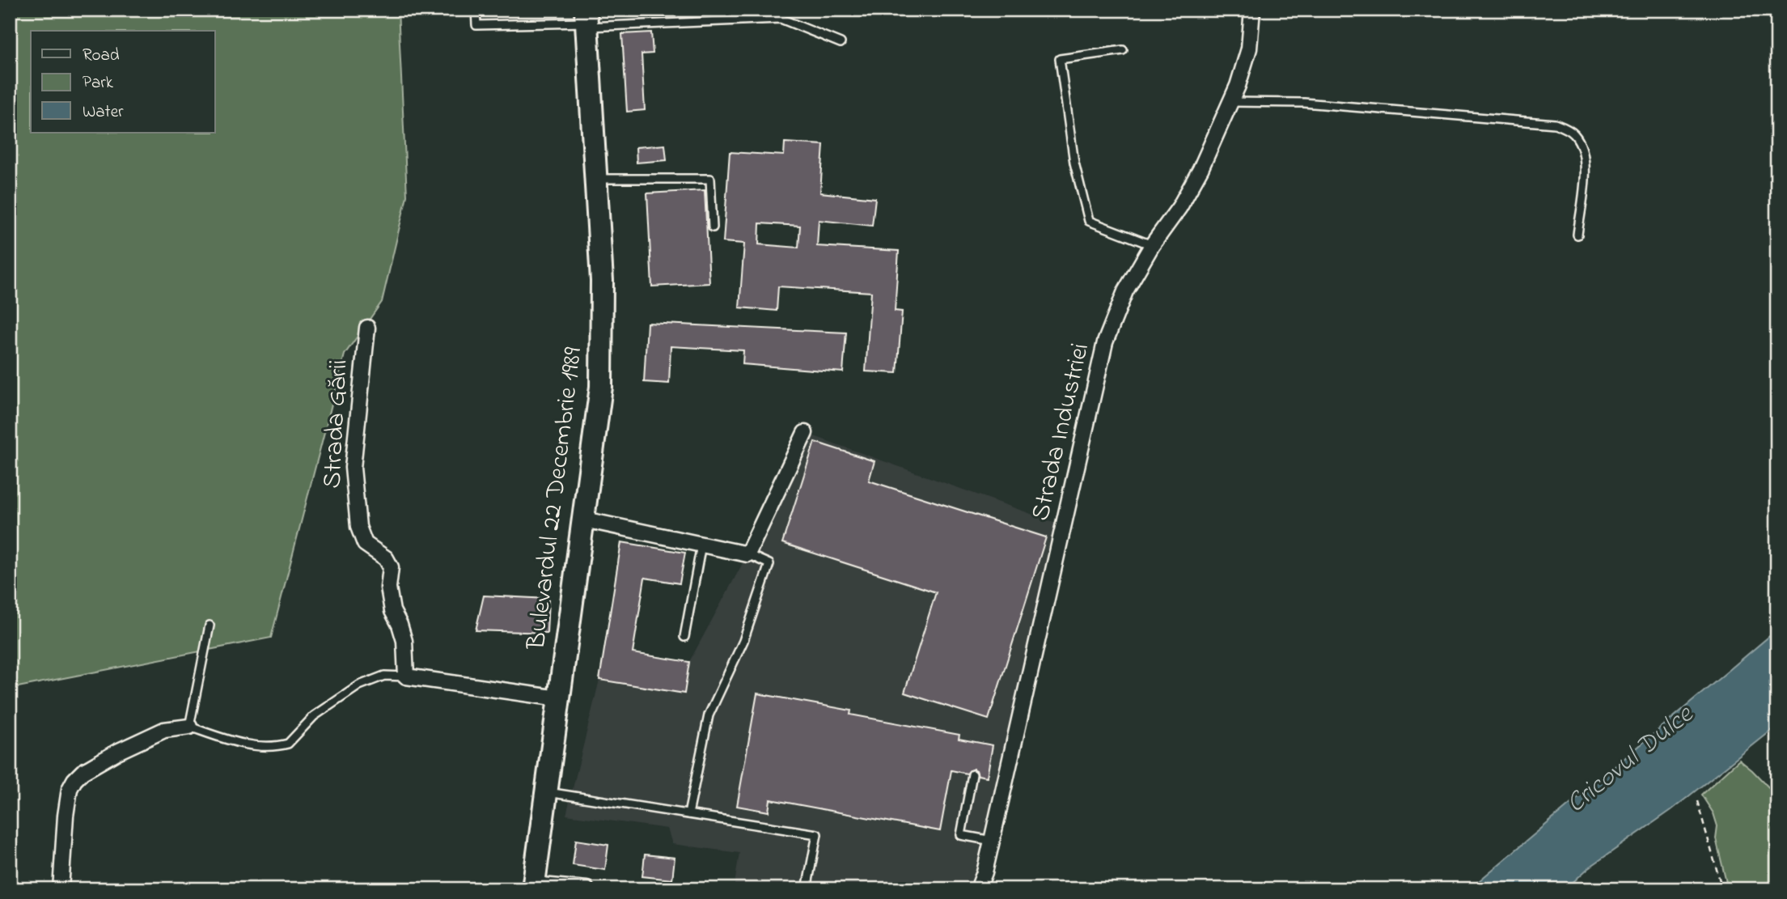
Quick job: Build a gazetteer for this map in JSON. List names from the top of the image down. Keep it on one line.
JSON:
{"streets":{"main road":["Bulevardul 22 Decembrie 1989"],"street":["Strada Gării","Strada Industriei"]},"water":["Cricovul Dulce"],"legend":["Road","Park","Water"]}
